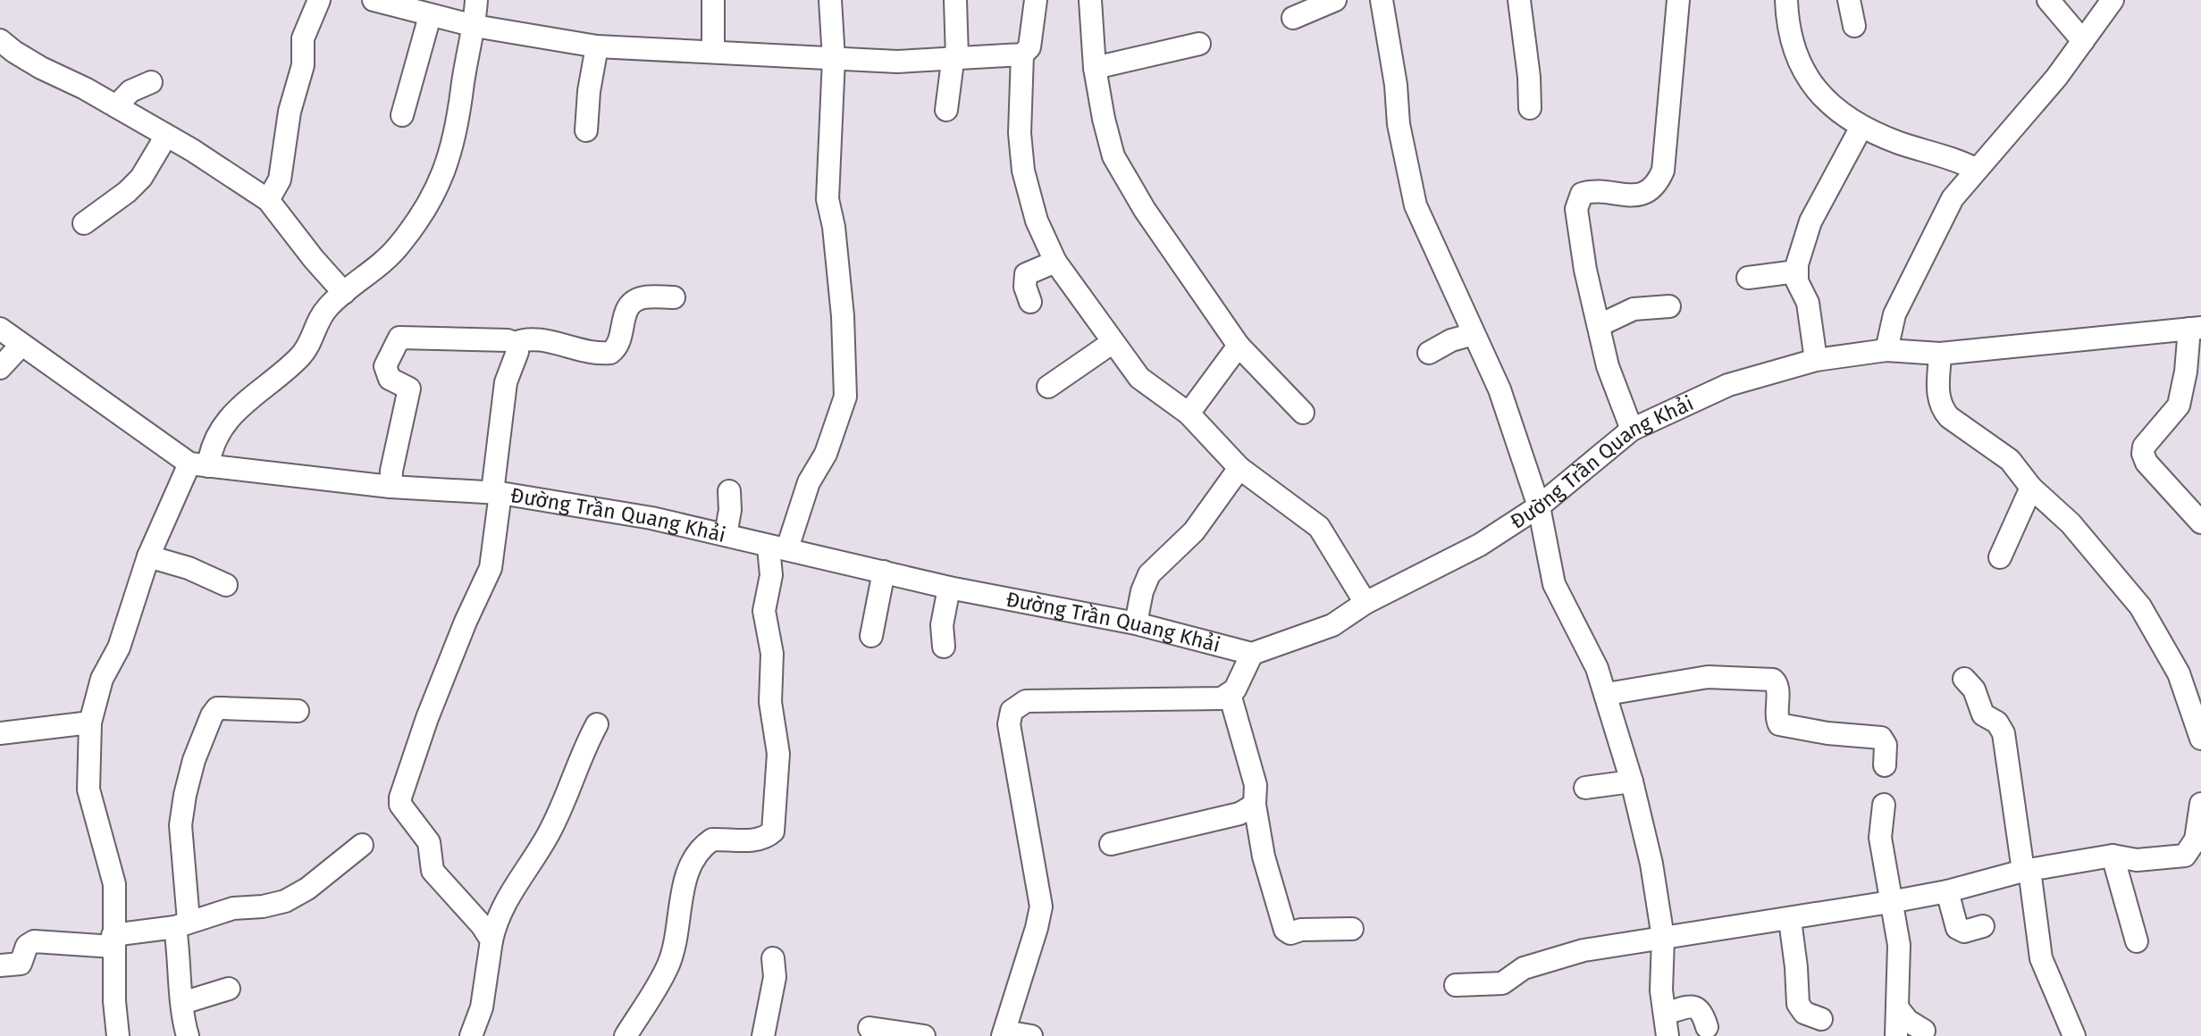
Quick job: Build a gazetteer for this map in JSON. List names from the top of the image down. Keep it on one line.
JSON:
{"streets":{"street":["Đường Trần Quang Khải"]}}
